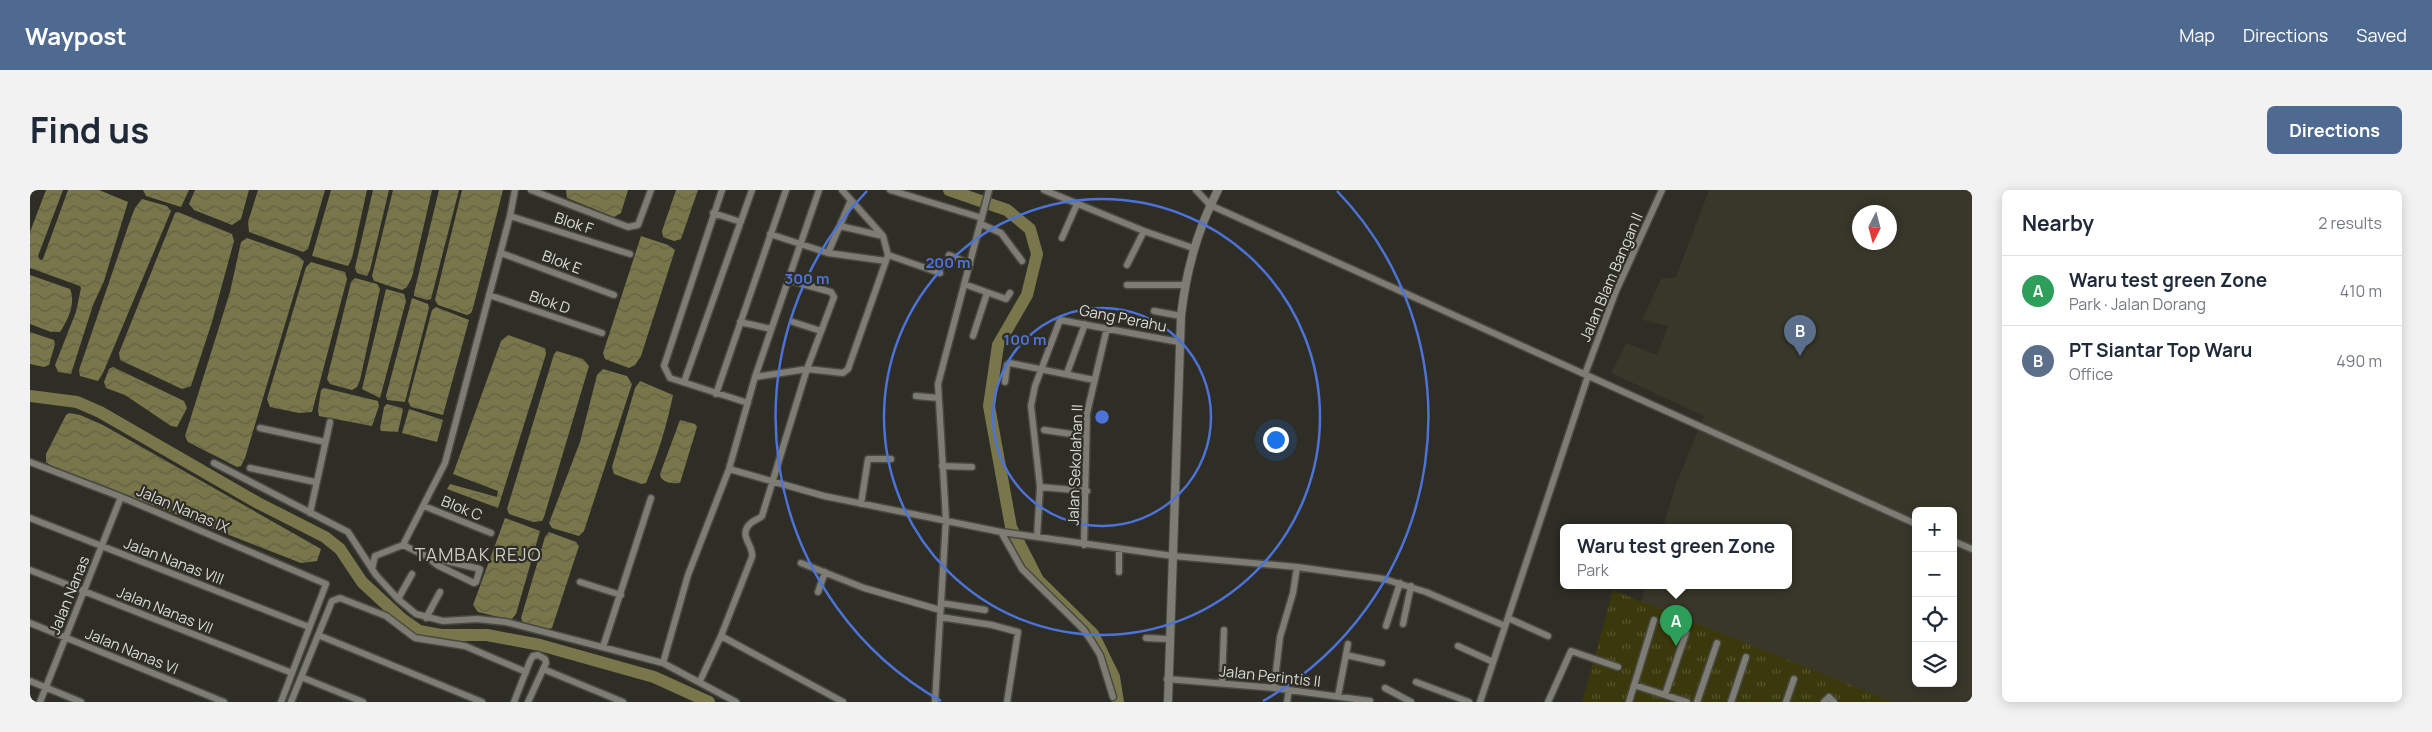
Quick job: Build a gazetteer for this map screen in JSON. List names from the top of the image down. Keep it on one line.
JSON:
{"streets":{"street":["Blok F","Blok E","Jalan Blam Bangan II","Blok D","Gang Perahu","Jalan Sekolahan II","Blok C","Jalan Nanas IX","Jalan Nanas VIII","Jalan Nanas","Jalan Nanas VII","Jalan Nanas VI","Jalan Perintis II"]},"crossings":[["Gang Perahu","Jalan Sekolahan II"],["Jalan Nanas IX","Jalan Nanas VIII"],["Jalan Nanas IX","Jalan Nanas"],["Jalan Nanas VIII","Jalan Nanas"],["Jalan Nanas","Jalan Nanas VII"],["Jalan Nanas","Jalan Nanas VI"]],"districts":["TAMBAK REJO"],"north":"bottom","page":{"header":"Waypost","nav":["Map","Directions","Saved"],"title":"Find us","buttons":"Directions","heading":["Nearby","2 results"],"list":[{"mark":"A","name":"Waru test green Zone","note":"Park · Jalan Dorang","value":"410 m"},{"mark":"B","name":"PT Siantar Top Waru","note":"Office","value":"490 m"}],"pins":["B","A"],"map_buttons":["+","−"],"popup":["Waru test green Zone","Park"]},"rings":["200 m","300 m","100 m"]}
